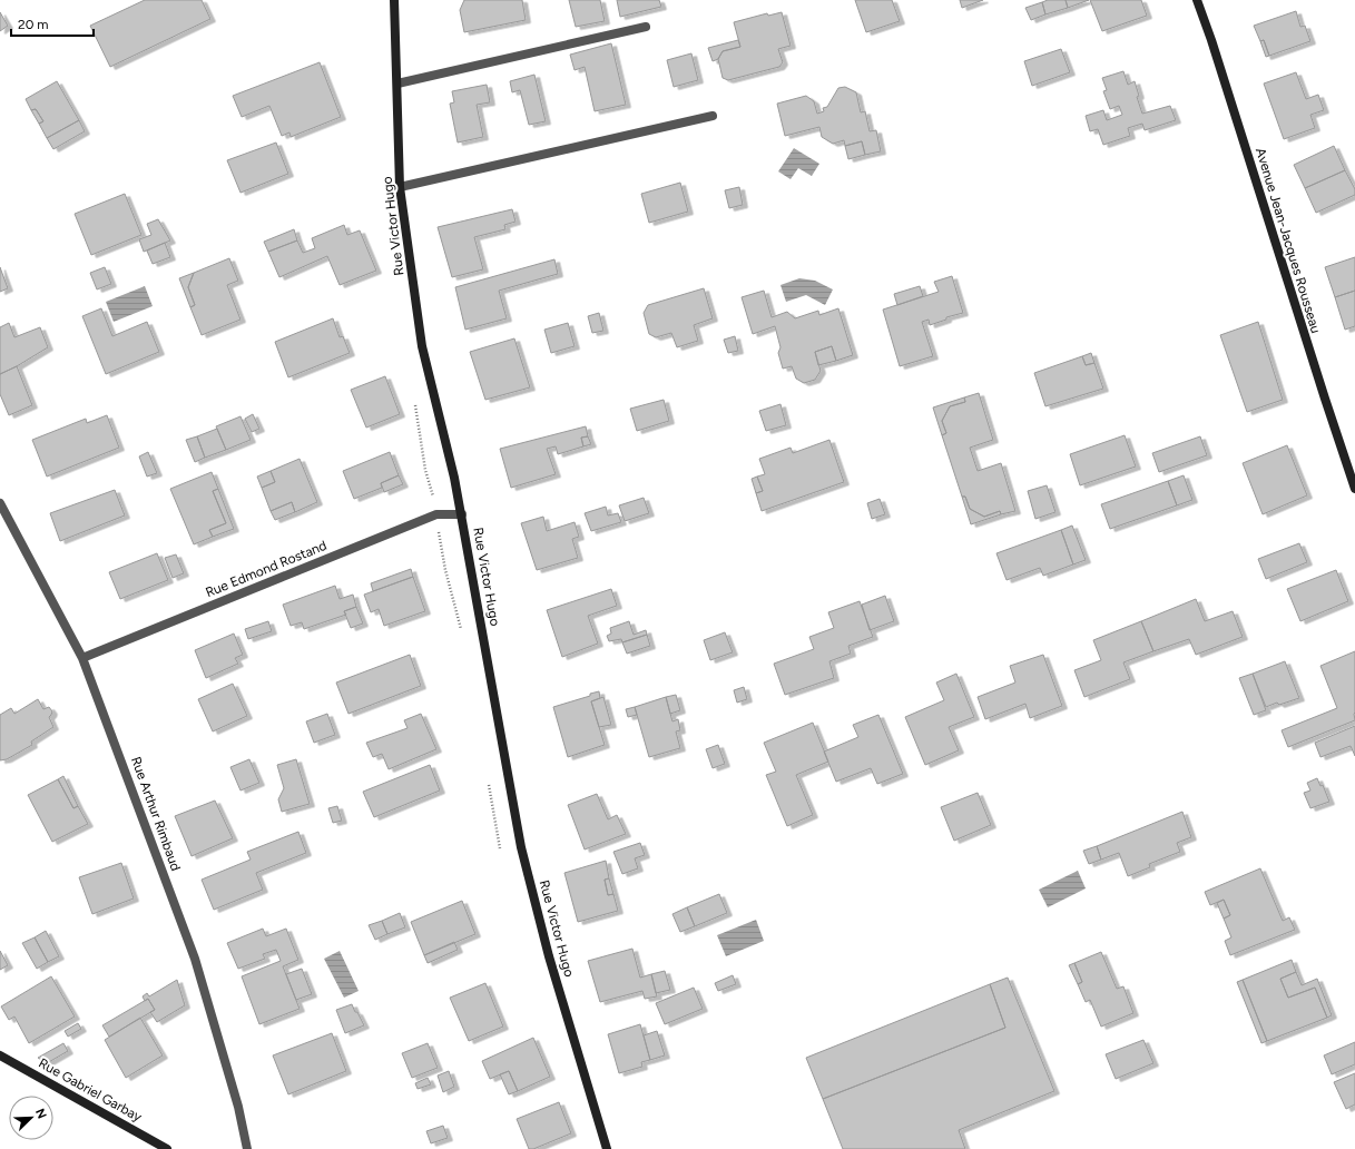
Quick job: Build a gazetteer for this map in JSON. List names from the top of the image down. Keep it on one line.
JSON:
{"streets":{"street":["Rue Victor Hugo","Avenue Jean-Jacques Rousseau","Rue Edmond Rostand","Rue Arthur Rimbaud","Rue Gabriel Garbay"]},"crossings":[["Rue Victor Hugo","Rue Edmond Rostand"],["Rue Edmond Rostand","Rue Arthur Rimbaud"]],"scale_bar":"20 m","north":"top right"}
